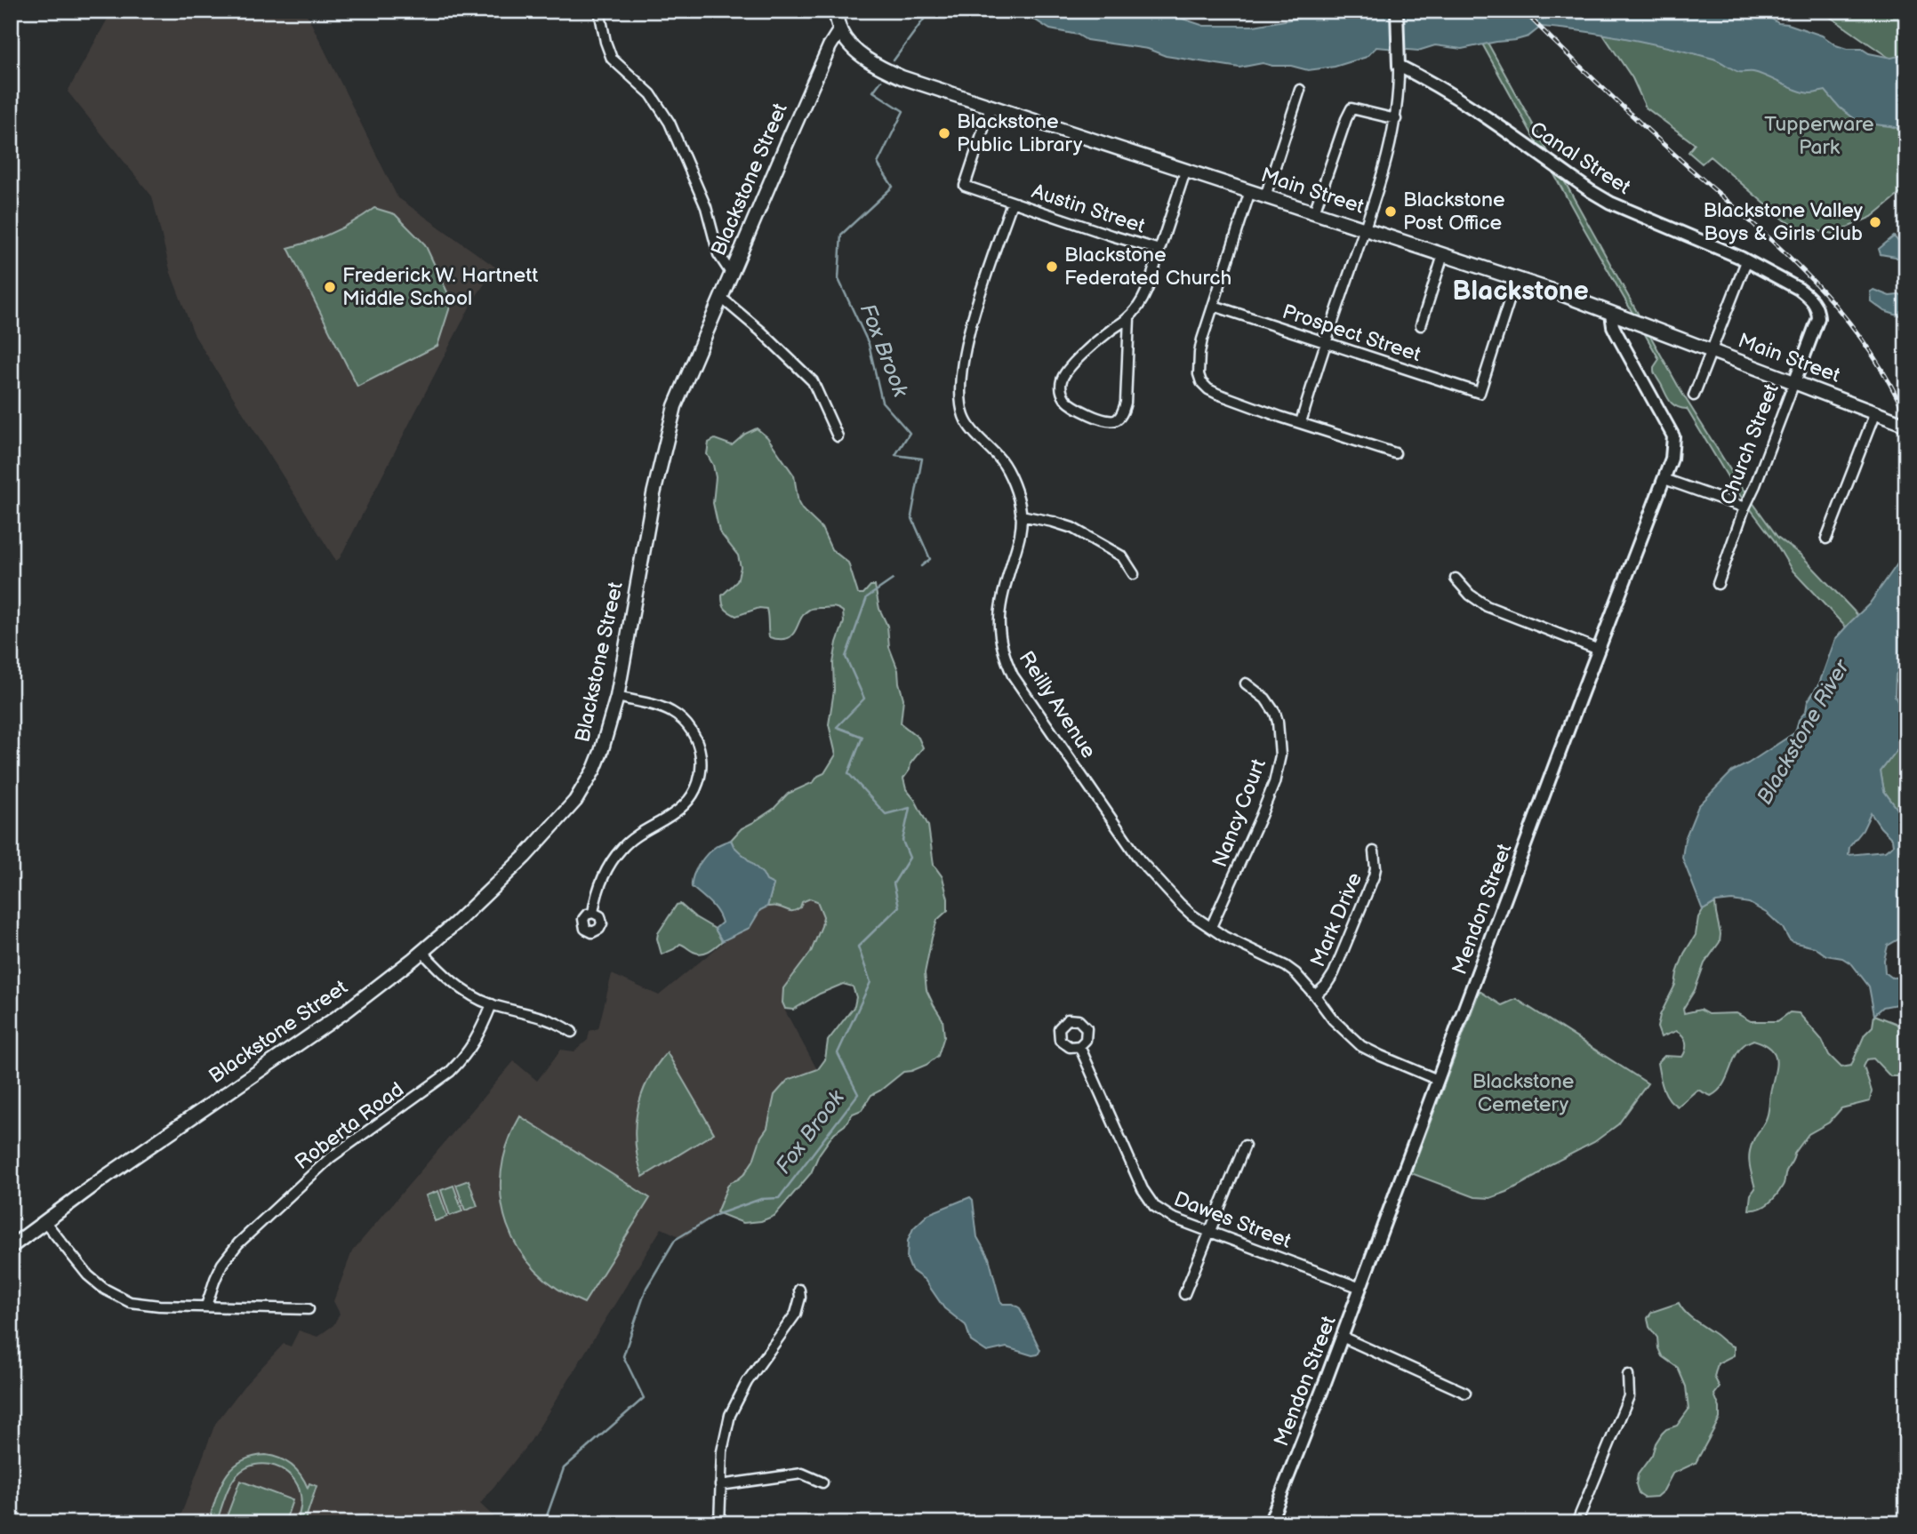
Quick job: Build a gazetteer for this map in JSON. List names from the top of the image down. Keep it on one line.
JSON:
{"streets":{"main road":["Blackstone Street","Main Street"],"street":["Canal Street","Austin Street","Prospect Street","Church Street","Reilly Avenue","Nancy Court","Mendon Street","Mark Drive","Roberta Road","Dawes Street"]},"crossings":[["Canal Street","Church Street"],["Blackstone Street","Main Street"],["Main Street","Austin Street"],["Main Street","Prospect Street"],["Main Street","Church Street"],["Main Street","Mendon Street"],["Austin Street","Reilly Avenue"],["Reilly Avenue","Nancy Court"],["Reilly Avenue","Mendon Street"],["Reilly Avenue","Mark Drive"],["Mendon Street","Dawes Street"]],"districts":["Blackstone"],"water":["Fox Brook","Blackstone River"],"parks":["Tupperware Park","Blackstone Cemetery"],"places":["Blackstone Public Library","Blackstone Post Office","Blackstone Valley Boys & Girls Club","Blackstone Federated Church","Frederick W. Hartnett Middle School"]}
